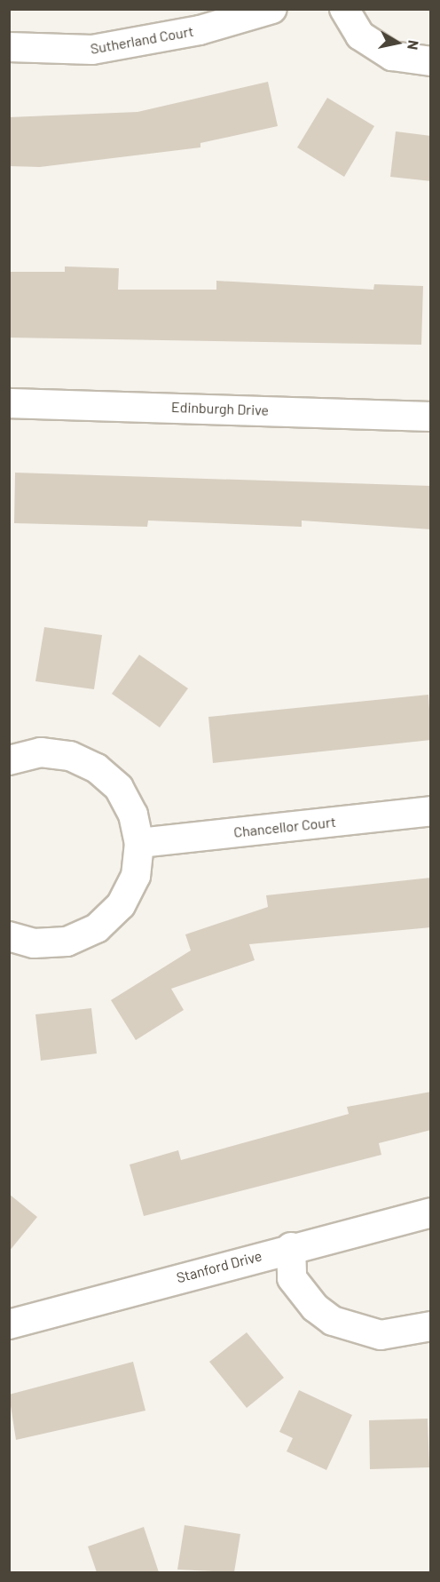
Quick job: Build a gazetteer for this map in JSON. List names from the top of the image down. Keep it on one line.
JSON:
{"streets":{"street":["Sutherland Court","Edinburgh Drive","Chancellor Court","Stanford Drive"]},"north":"right"}
